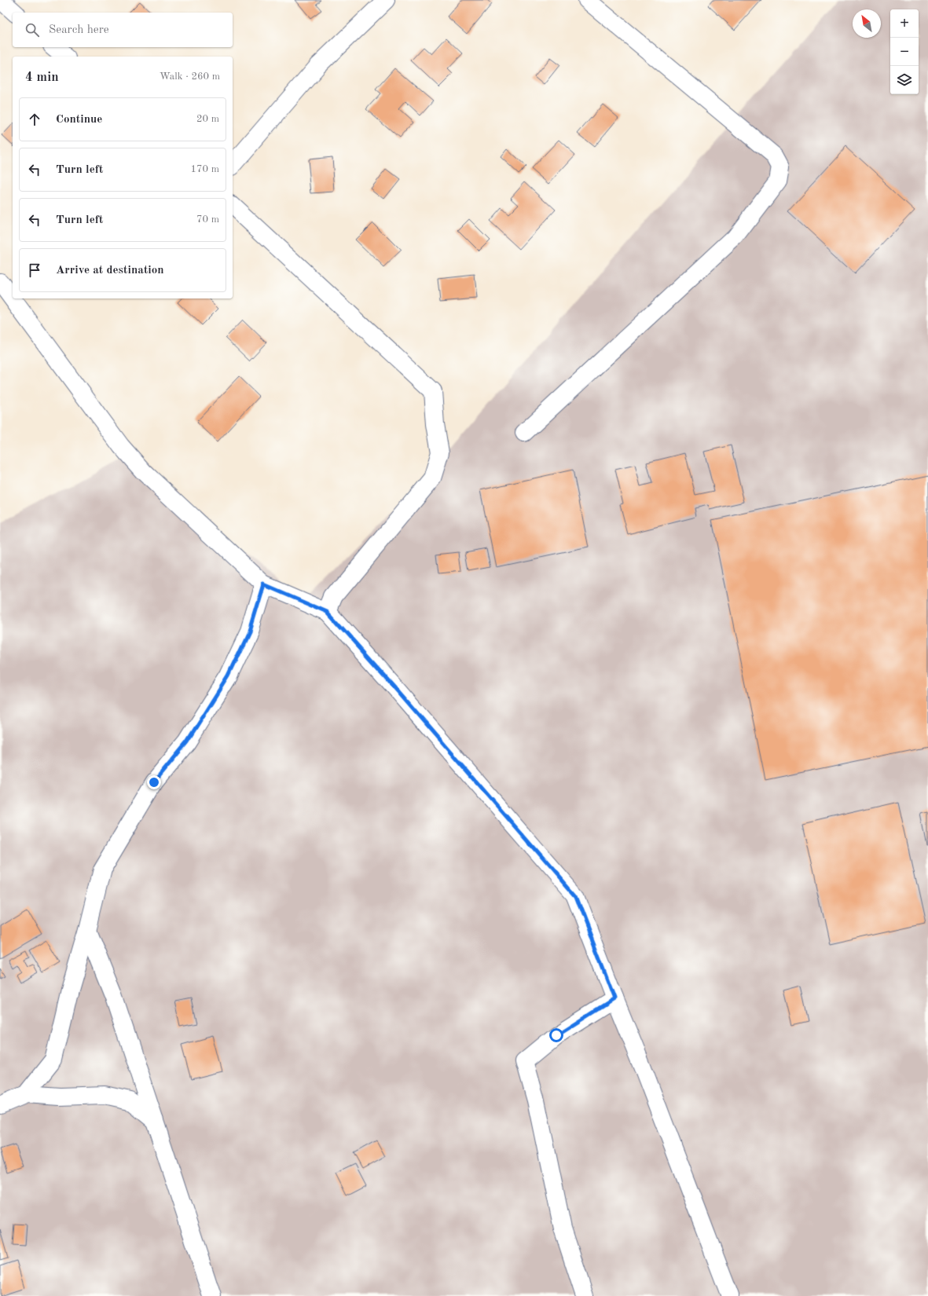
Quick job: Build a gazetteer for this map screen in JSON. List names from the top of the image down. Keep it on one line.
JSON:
{"north":"top left","page":{"map_buttons":["+","−"],"search":"Search here","heading":["4 min","Walk · 260 m"],"list":[["Continue","20 m"],["Turn left","170 m"],["Turn left","70 m"],"Arrive at destination"]}}
